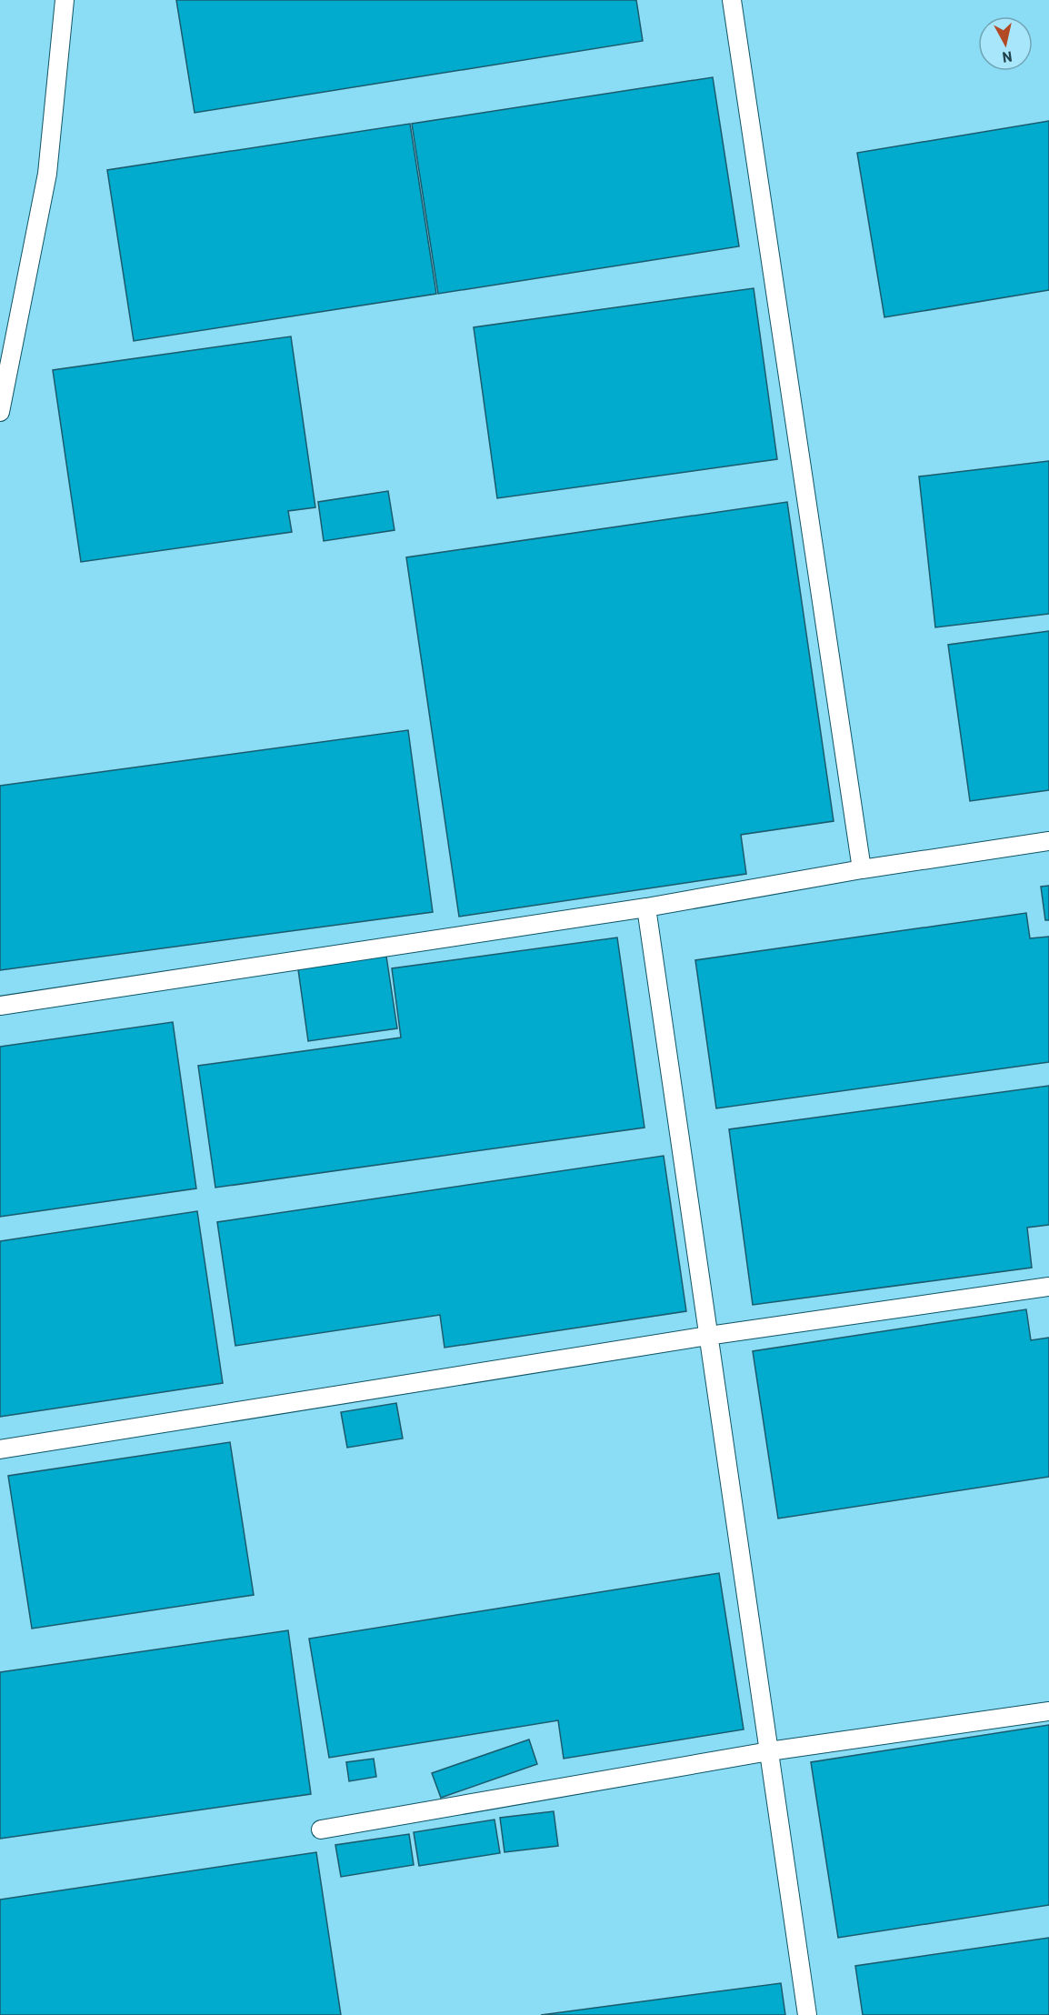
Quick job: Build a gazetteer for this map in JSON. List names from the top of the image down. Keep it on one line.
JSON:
{"north":"bottom"}
